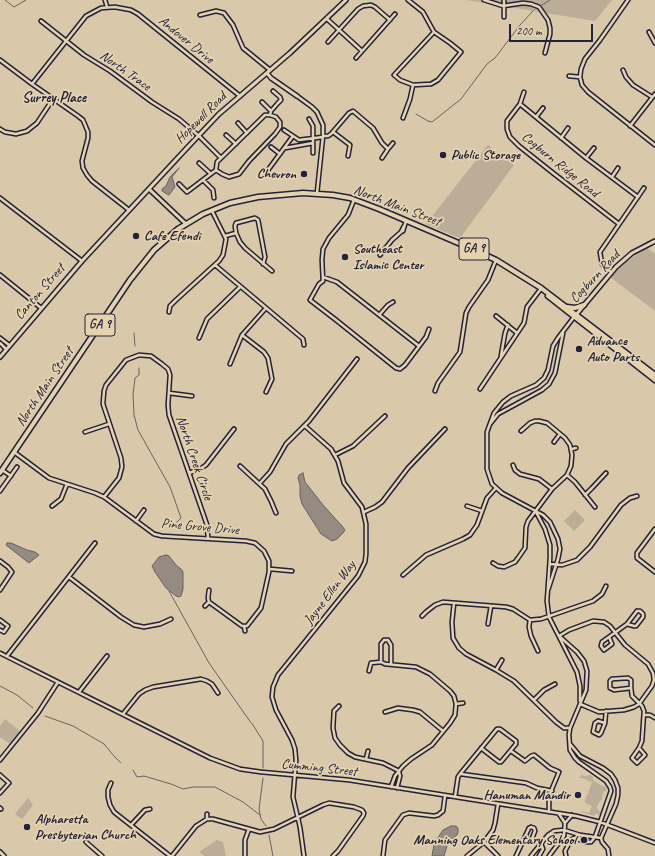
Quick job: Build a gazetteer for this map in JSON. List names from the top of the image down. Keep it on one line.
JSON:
{"streets":{"main road":["North Main Street","GA 9"],"street":["Andover Drive","North Trace","Hopewell Road","Cogburn Ridge Road","Cogburn Road","Canton Street","North Creek Circle","Pine Grove Drive","Jayne Ellen Way","Cumming Street"]},"crossings":[["Andover Drive","North Trace"],["Andover Drive","Hopewell Road"],["North Trace","Hopewell Road"],["Hopewell Road","Canton Street"],["North Main Street","Cogburn Road"],["North Main Street","Pine Grove Drive"],["North Creek Circle","Pine Grove Drive"],["Jayne Ellen Way","Cumming Street"]],"districts":["Surrey Place"],"places":["Public Storage","Chevron","Cafe Efendi","Southeast Islamic Center","Advance Auto Parts","Hanuman Mandir","Alpharetta Presbyterian Church","Manning Oaks Elementary School"],"scale_bar":"200 m"}
